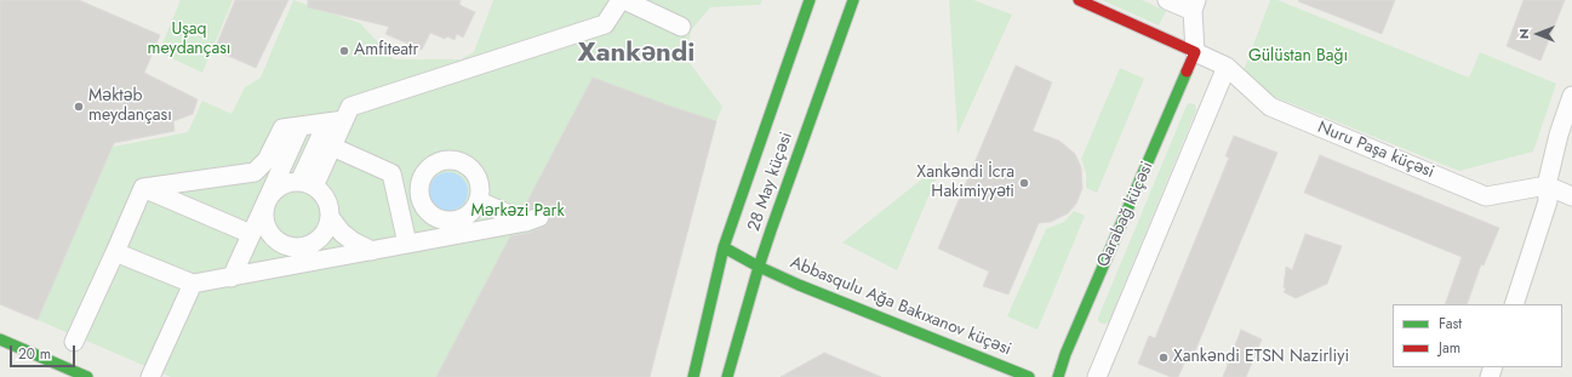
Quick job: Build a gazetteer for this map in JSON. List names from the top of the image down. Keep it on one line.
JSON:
{"streets":{"main road":["Nuru Paşa küçəsi","28 May küçəsi","Qarabağ küçəsi","Abbasqulu Ağa Bakıxanov küçəsi"]},"crossings":[["Nuru Paşa küçəsi","Qarabağ küçəsi"],["28 May küçəsi","Abbasqulu Ağa Bakıxanov küçəsi"]],"districts":["Xankəndi"],"parks":["Uşaq meydançası","Gülüstan Bağı","Mərkəzi Park"],"places":["Amfiteatr","Məktəb meydançası","Xankəndi İcra Hakimiyyəti","Xankəndi ETSN Nazirliyi"],"legend":["Fast","Jam"],"scale_bar":"20 m","north":"left"}
